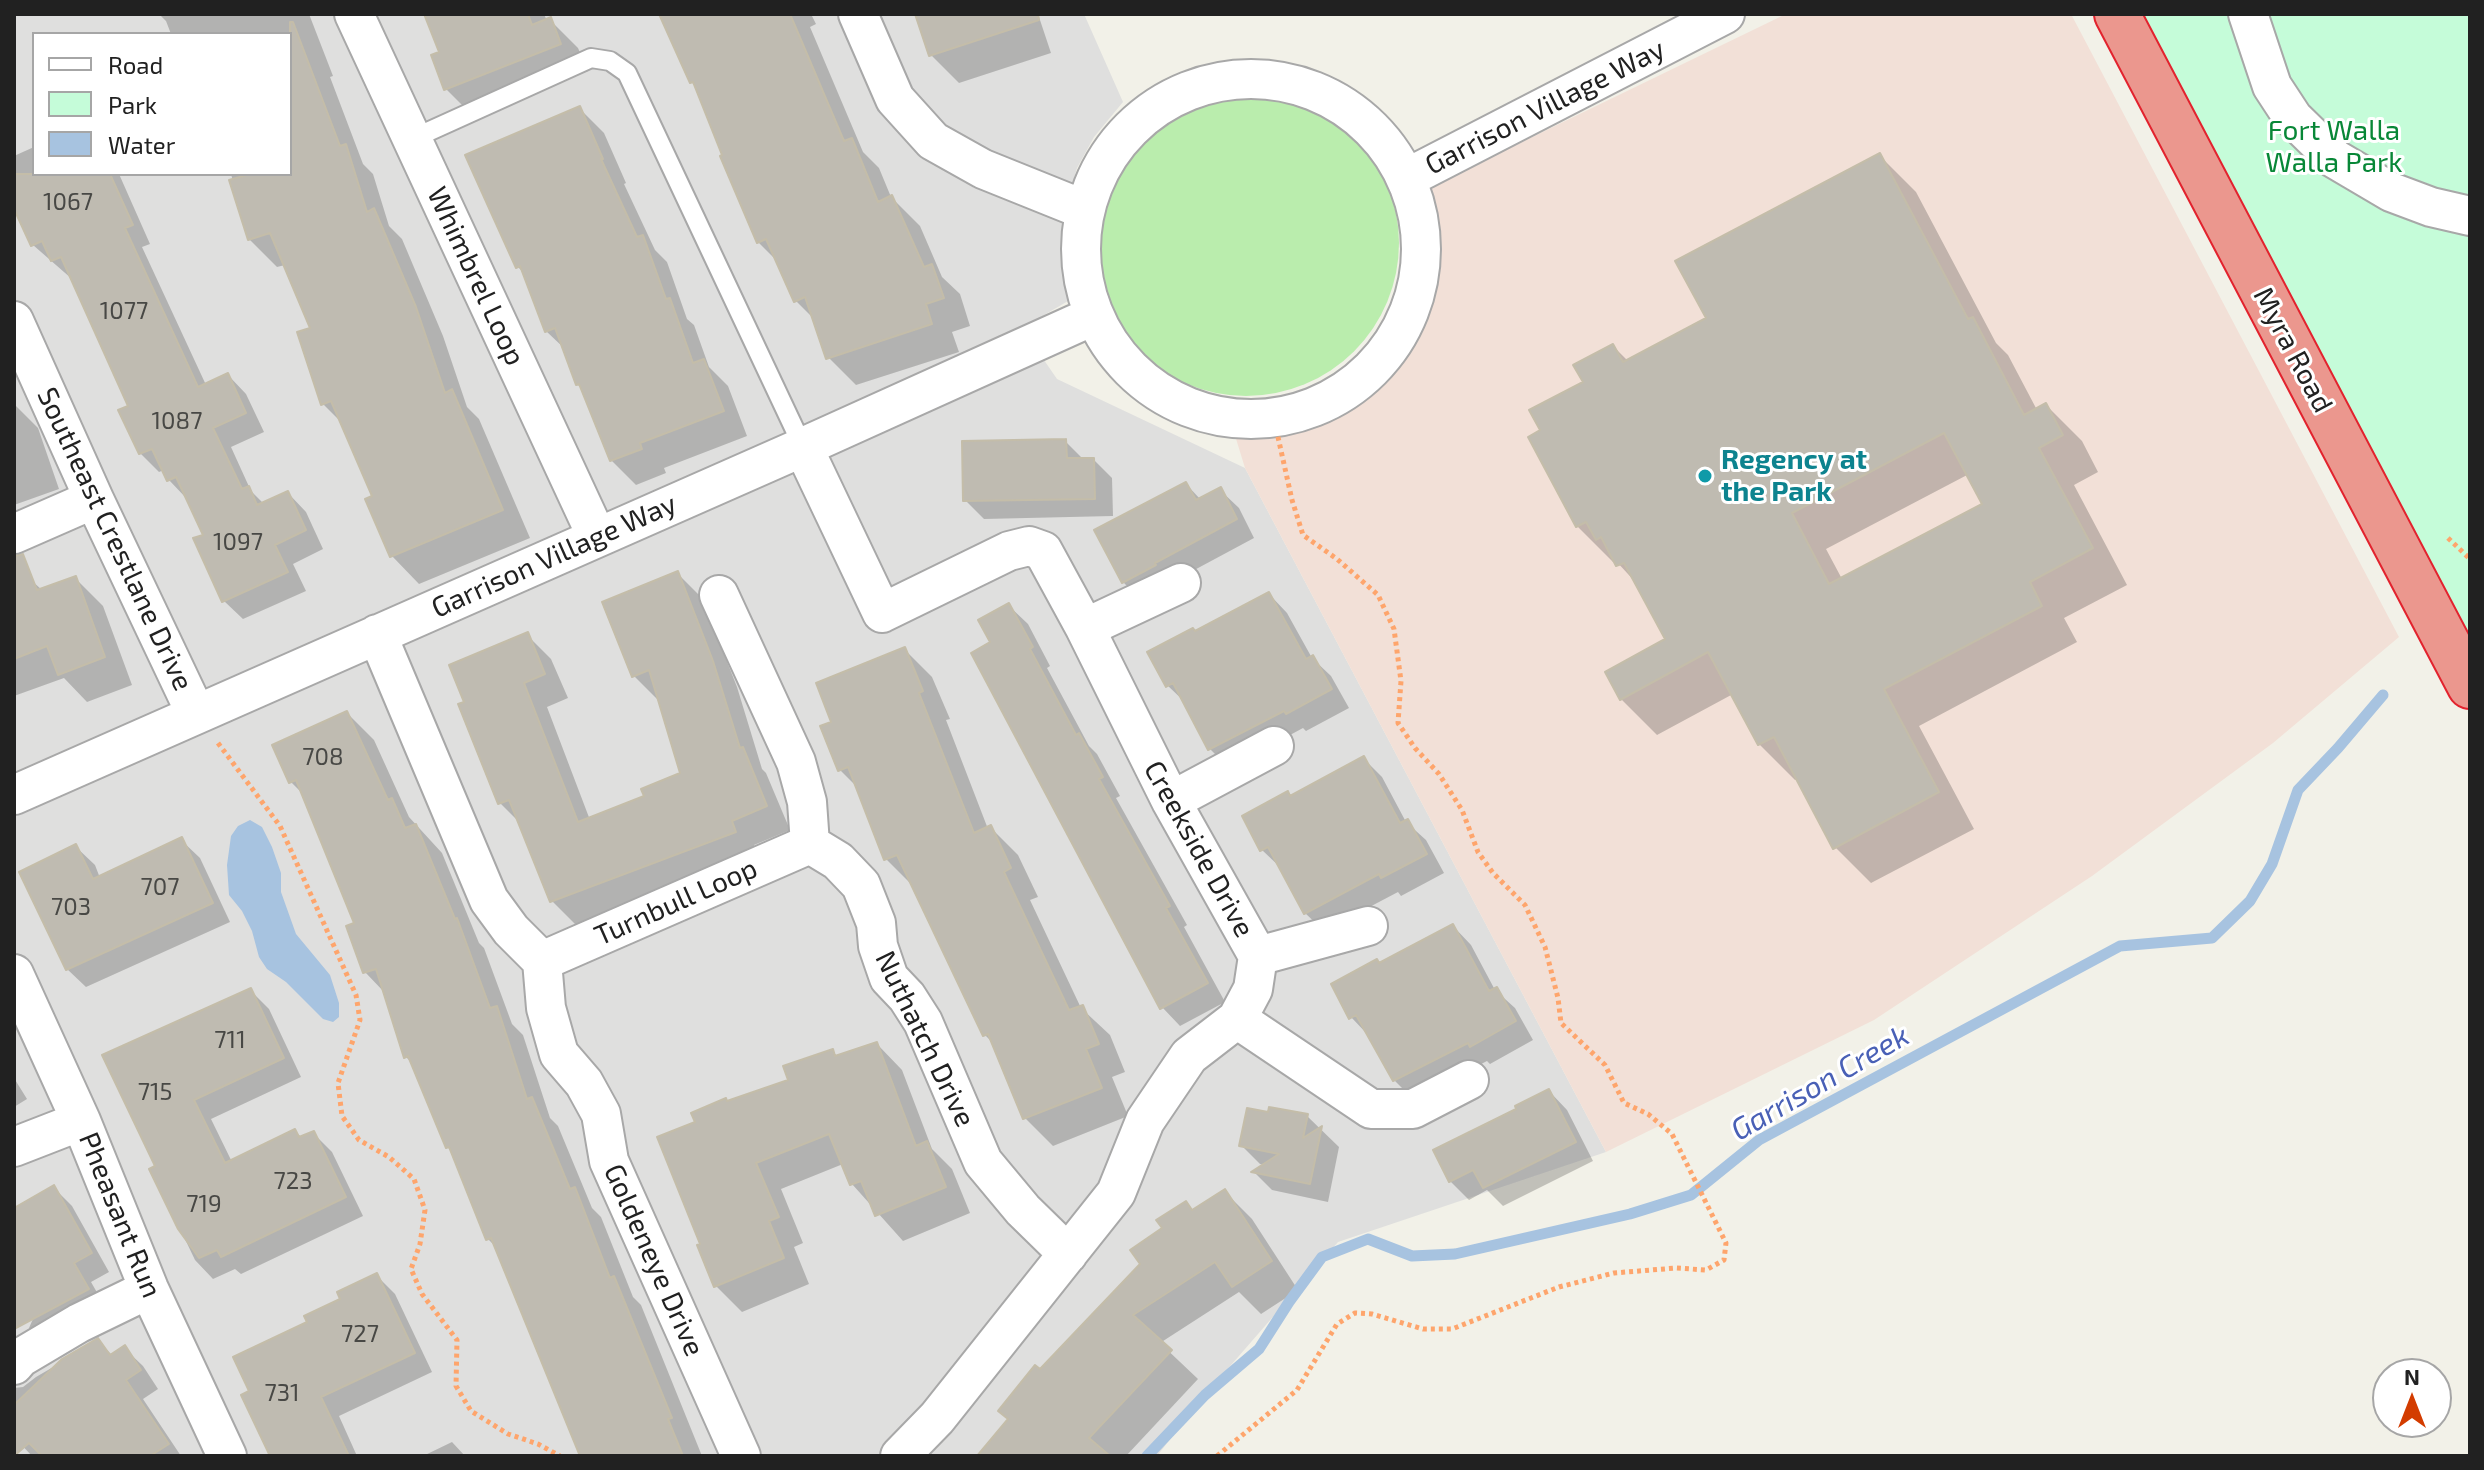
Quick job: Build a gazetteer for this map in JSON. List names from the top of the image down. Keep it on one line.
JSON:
{"streets":{"highway":["Myra Road"],"street":["Garrison Village Way","Whimbrel Loop","Southeast Crestlane Drive","Creekside Drive","Turnbull Loop","Nuthatch Drive","Pheasant Run","Goldeneye Drive"]},"crossings":[["Garrison Village Way","Whimbrel Loop"],["Garrison Village Way","Southeast Crestlane Drive"],["Garrison Village Way","Creekside Drive"],["Creekside Drive","Nuthatch Drive"],["Turnbull Loop","Nuthatch Drive"],["Turnbull Loop","Goldeneye Drive"]],"water":["Garrison Creek"],"parks":["Fort Walla Walla Park"],"places":["Regency at the Park"],"house_numbers":["1067","1077","1087","1097","708","707","703","711","715","723","719","727","731"],"legend":["Road","Park","Water"],"north":"top"}
